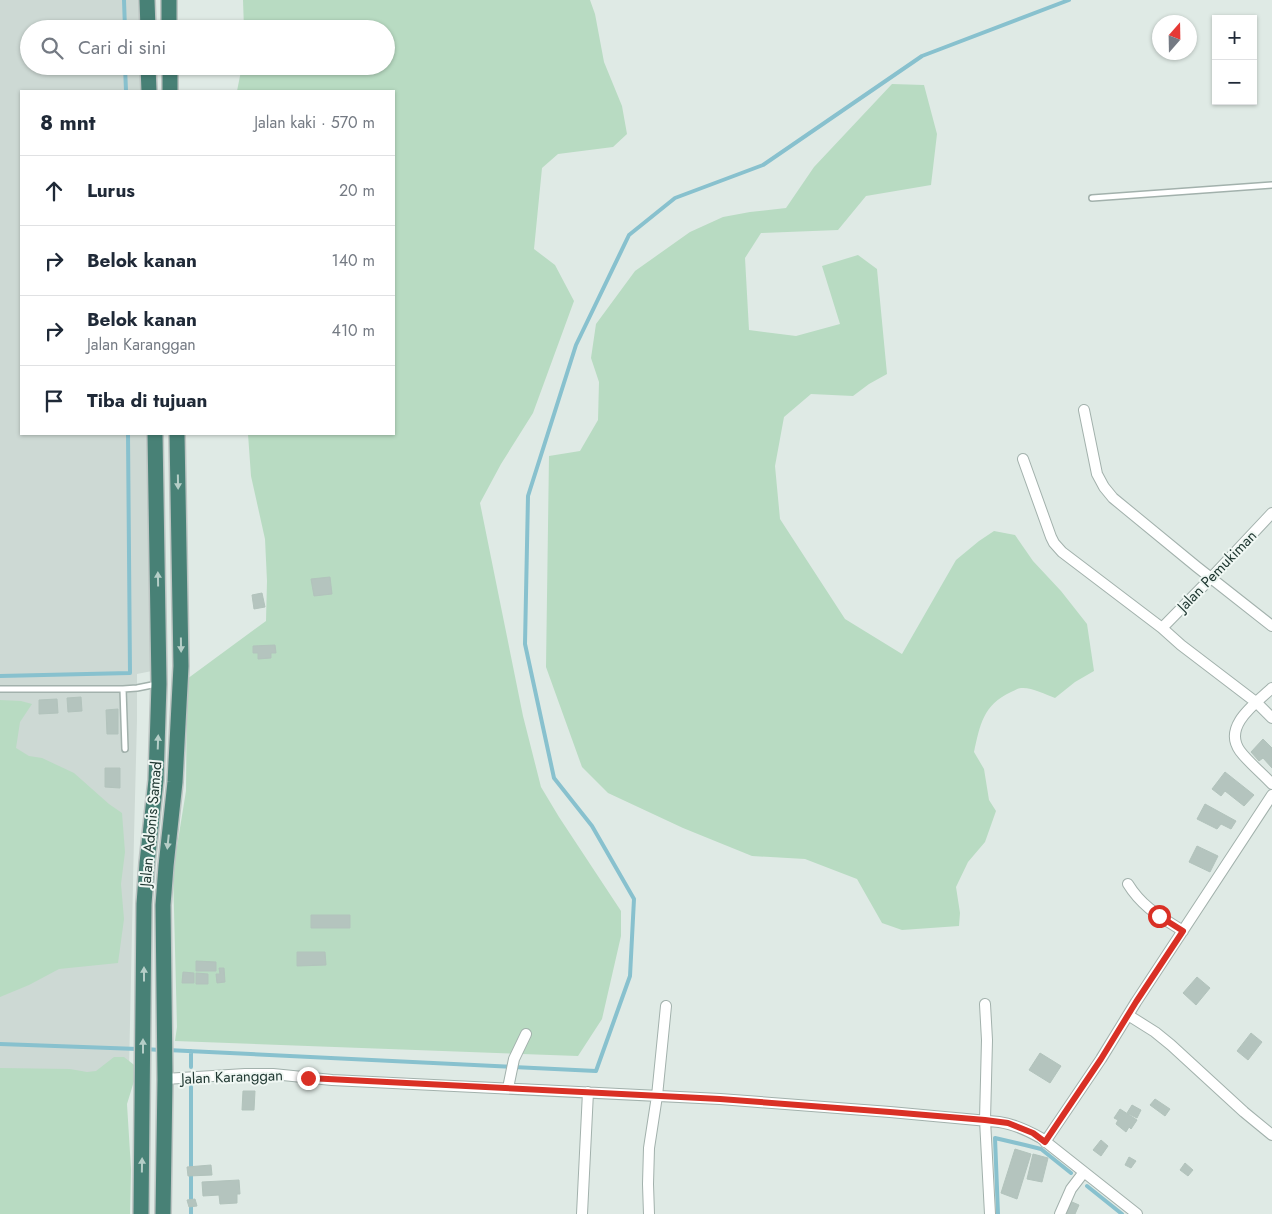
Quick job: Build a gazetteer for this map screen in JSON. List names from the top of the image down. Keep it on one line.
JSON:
{"streets":{"highway":["Jalan Adonis Samad"],"street":["Jalan Pemukiman","Jalan Karanggan"]},"crossings":[["Jalan Adonis Samad","Jalan Karanggan"]],"north":"top","page":{"map_buttons":["+","−"],"search":"Cari di sini","heading":["8 mnt","Jalan kaki · 570 m"],"list":[["Lurus","20 m"],["Belok kanan","140 m"],["Belok kanan","Jalan Karanggan","410 m"],"Tiba di tujuan"]}}
